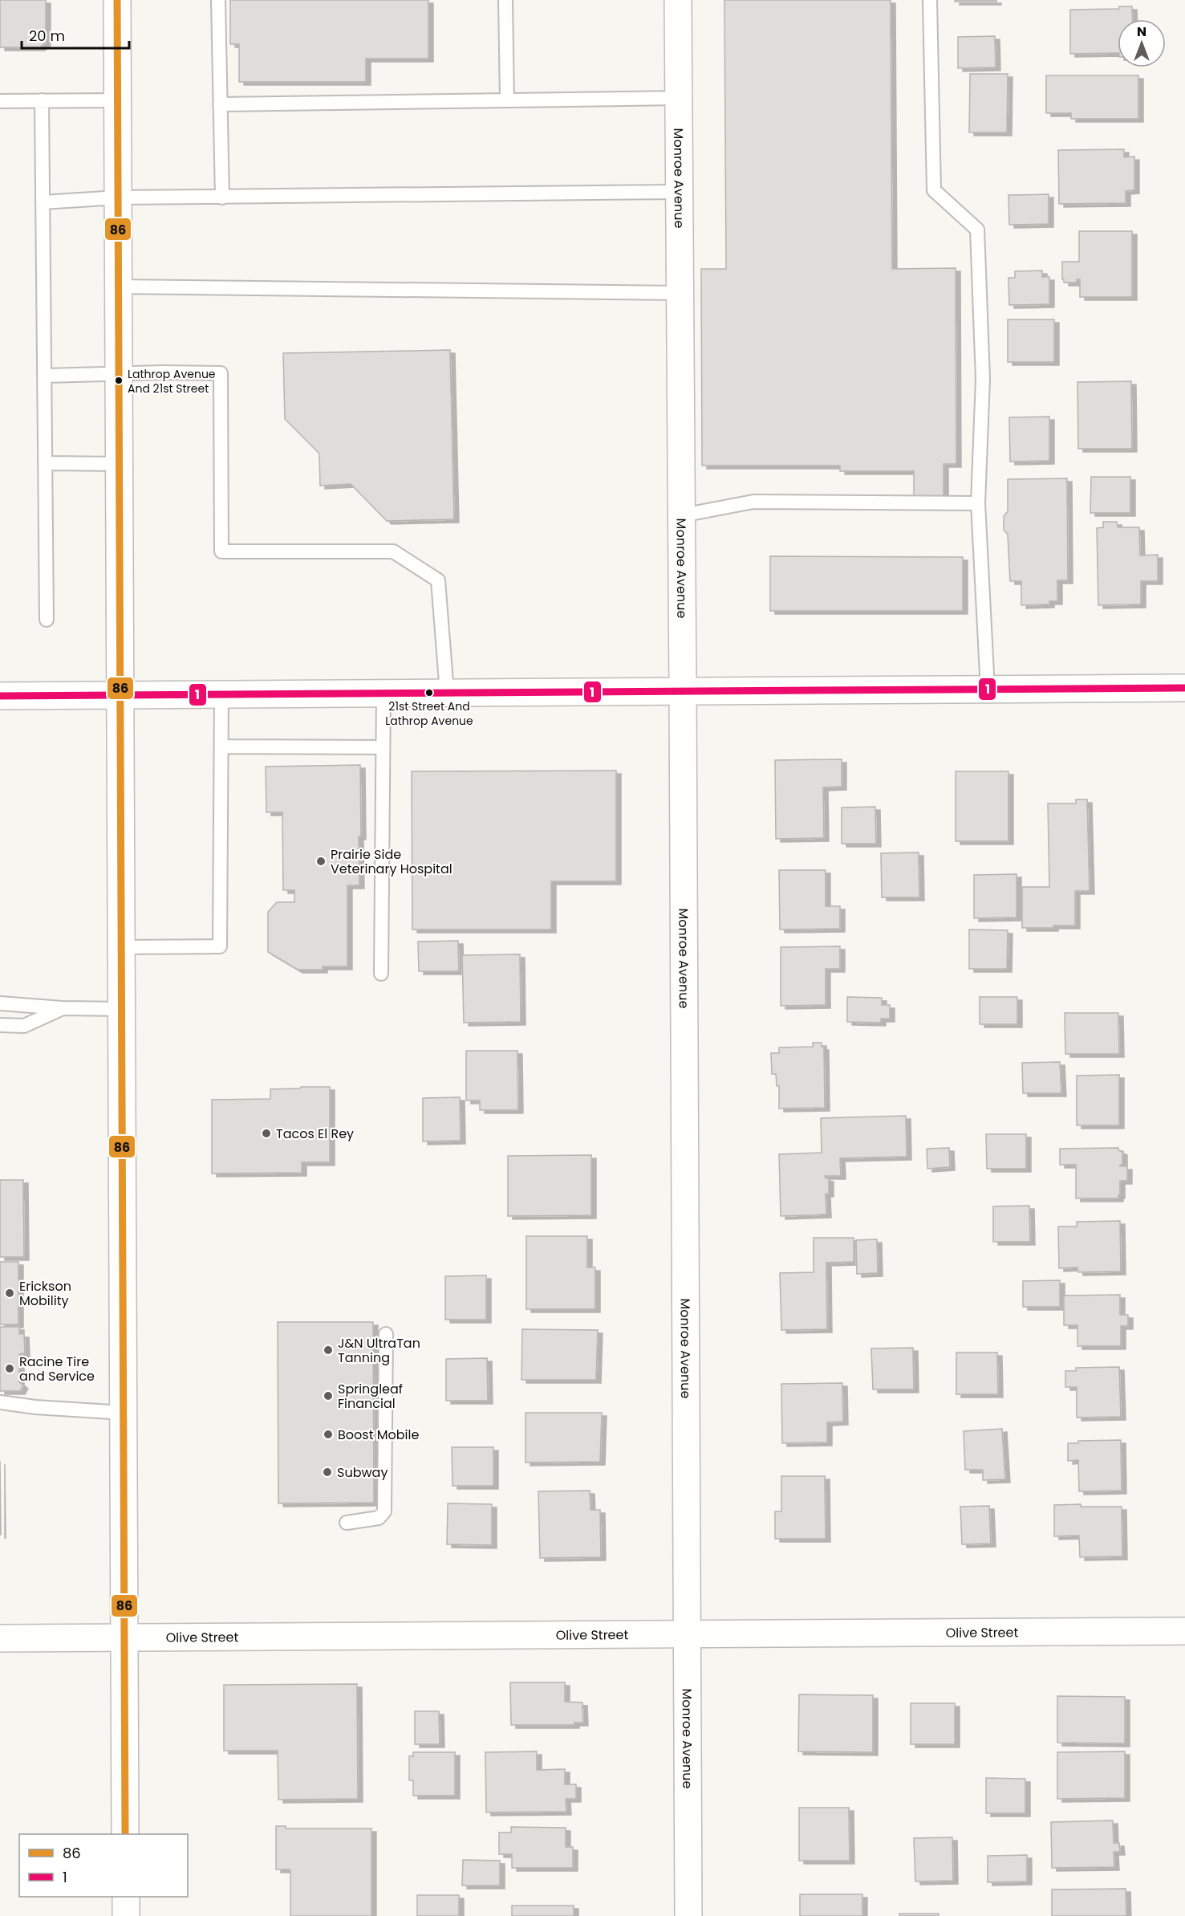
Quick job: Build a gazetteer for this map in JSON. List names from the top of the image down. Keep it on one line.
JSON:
{"streets":{"street":["Monroe Avenue","Olive Street"]},"crossings":[["Monroe Avenue","Olive Street"]],"places":["Lathrop Avenue And 21st Street","21st Street And Lathrop Avenue","Prairie Side Veterinary Hospital","Tacos El Rey","Erickson Mobility","J&N UltraTan Tanning","Racine Tire and Service","Springleaf Financial","Boost Mobile","Subway"],"lines":["transit line 86","transit line 1"],"legend":["86","1"],"scale_bar":"20 m","north":"top"}
